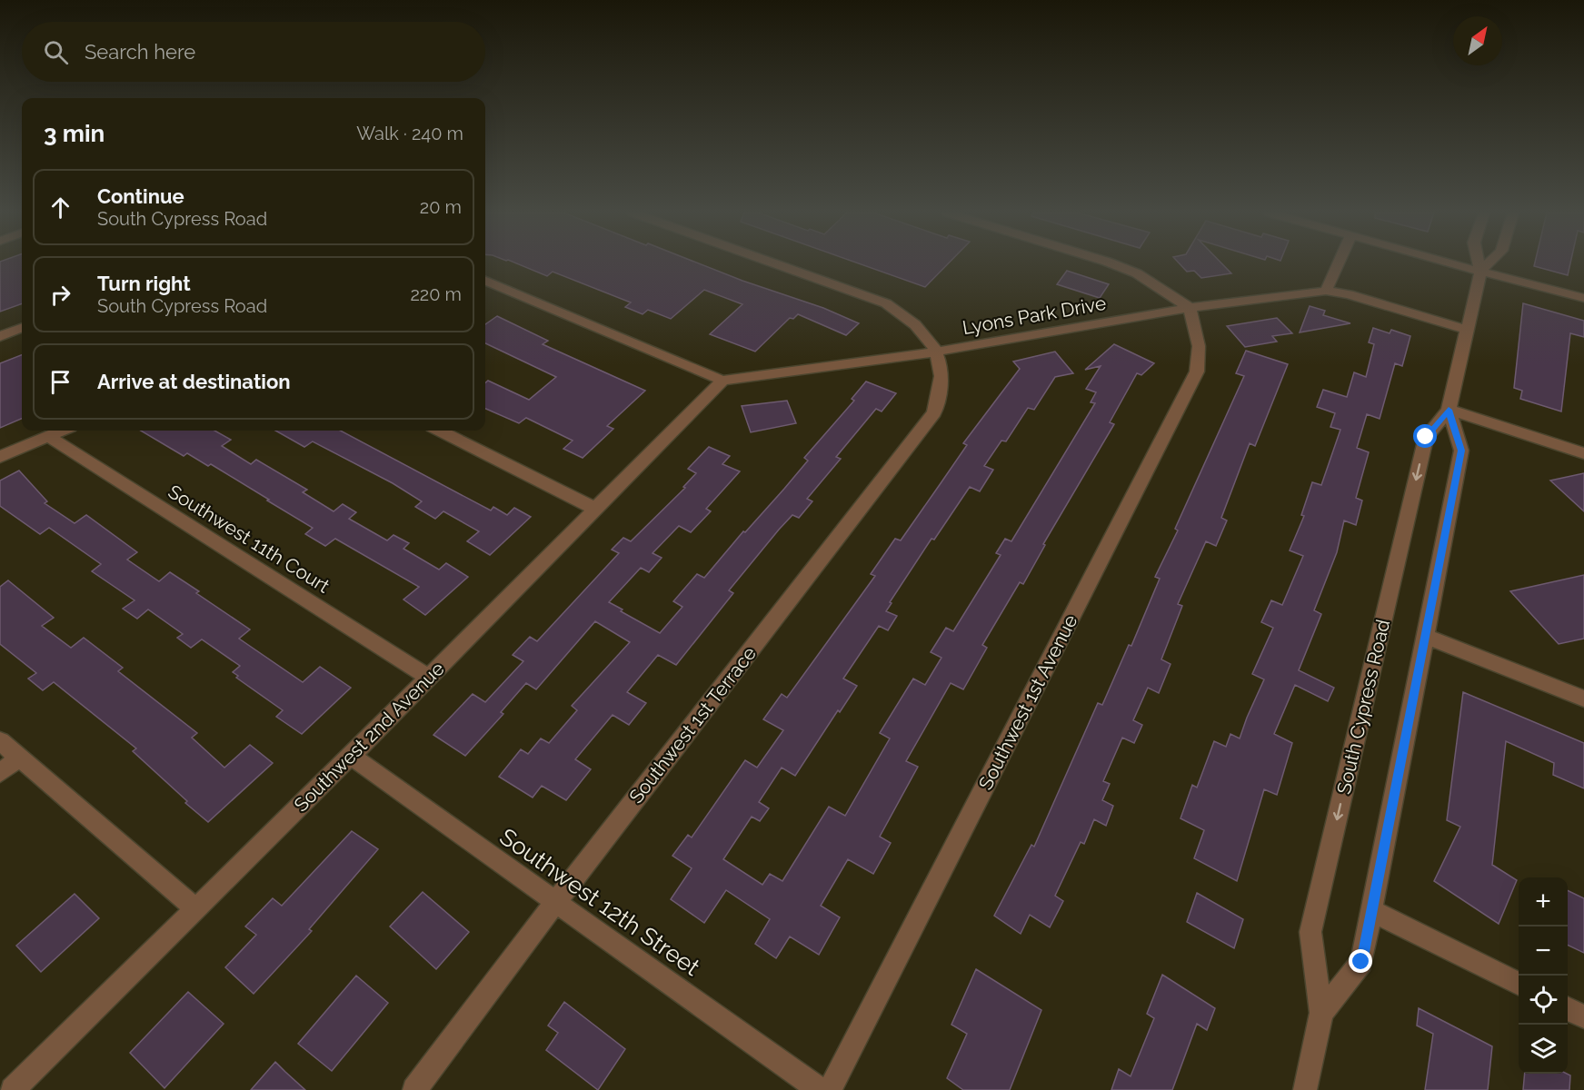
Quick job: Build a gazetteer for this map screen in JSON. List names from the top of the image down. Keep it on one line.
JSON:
{"streets":{"street":["Lyons Park Drive","Southwest 11th Court","Southwest 1st Avenue","South Cypress Road","Southwest 1st Terrace","Southwest 2nd Avenue","Southwest 12th Street"]},"crossings":[["Lyons Park Drive","Southwest 1st Avenue"],["Lyons Park Drive","South Cypress Road"],["Lyons Park Drive","Southwest 1st Terrace"],["Lyons Park Drive","Southwest 2nd Avenue"],["Southwest 11th Court","Southwest 2nd Avenue"],["Southwest 1st Terrace","Southwest 12th Street"],["Southwest 2nd Avenue","Southwest 12th Street"]],"north":"top right","page":{"search":"Search here","heading":["3 min","Walk · 240 m"],"list":[["Continue","South Cypress Road","20 m"],["Turn right","South Cypress Road","220 m"],"Arrive at destination"],"map_buttons":["+","−"]}}
